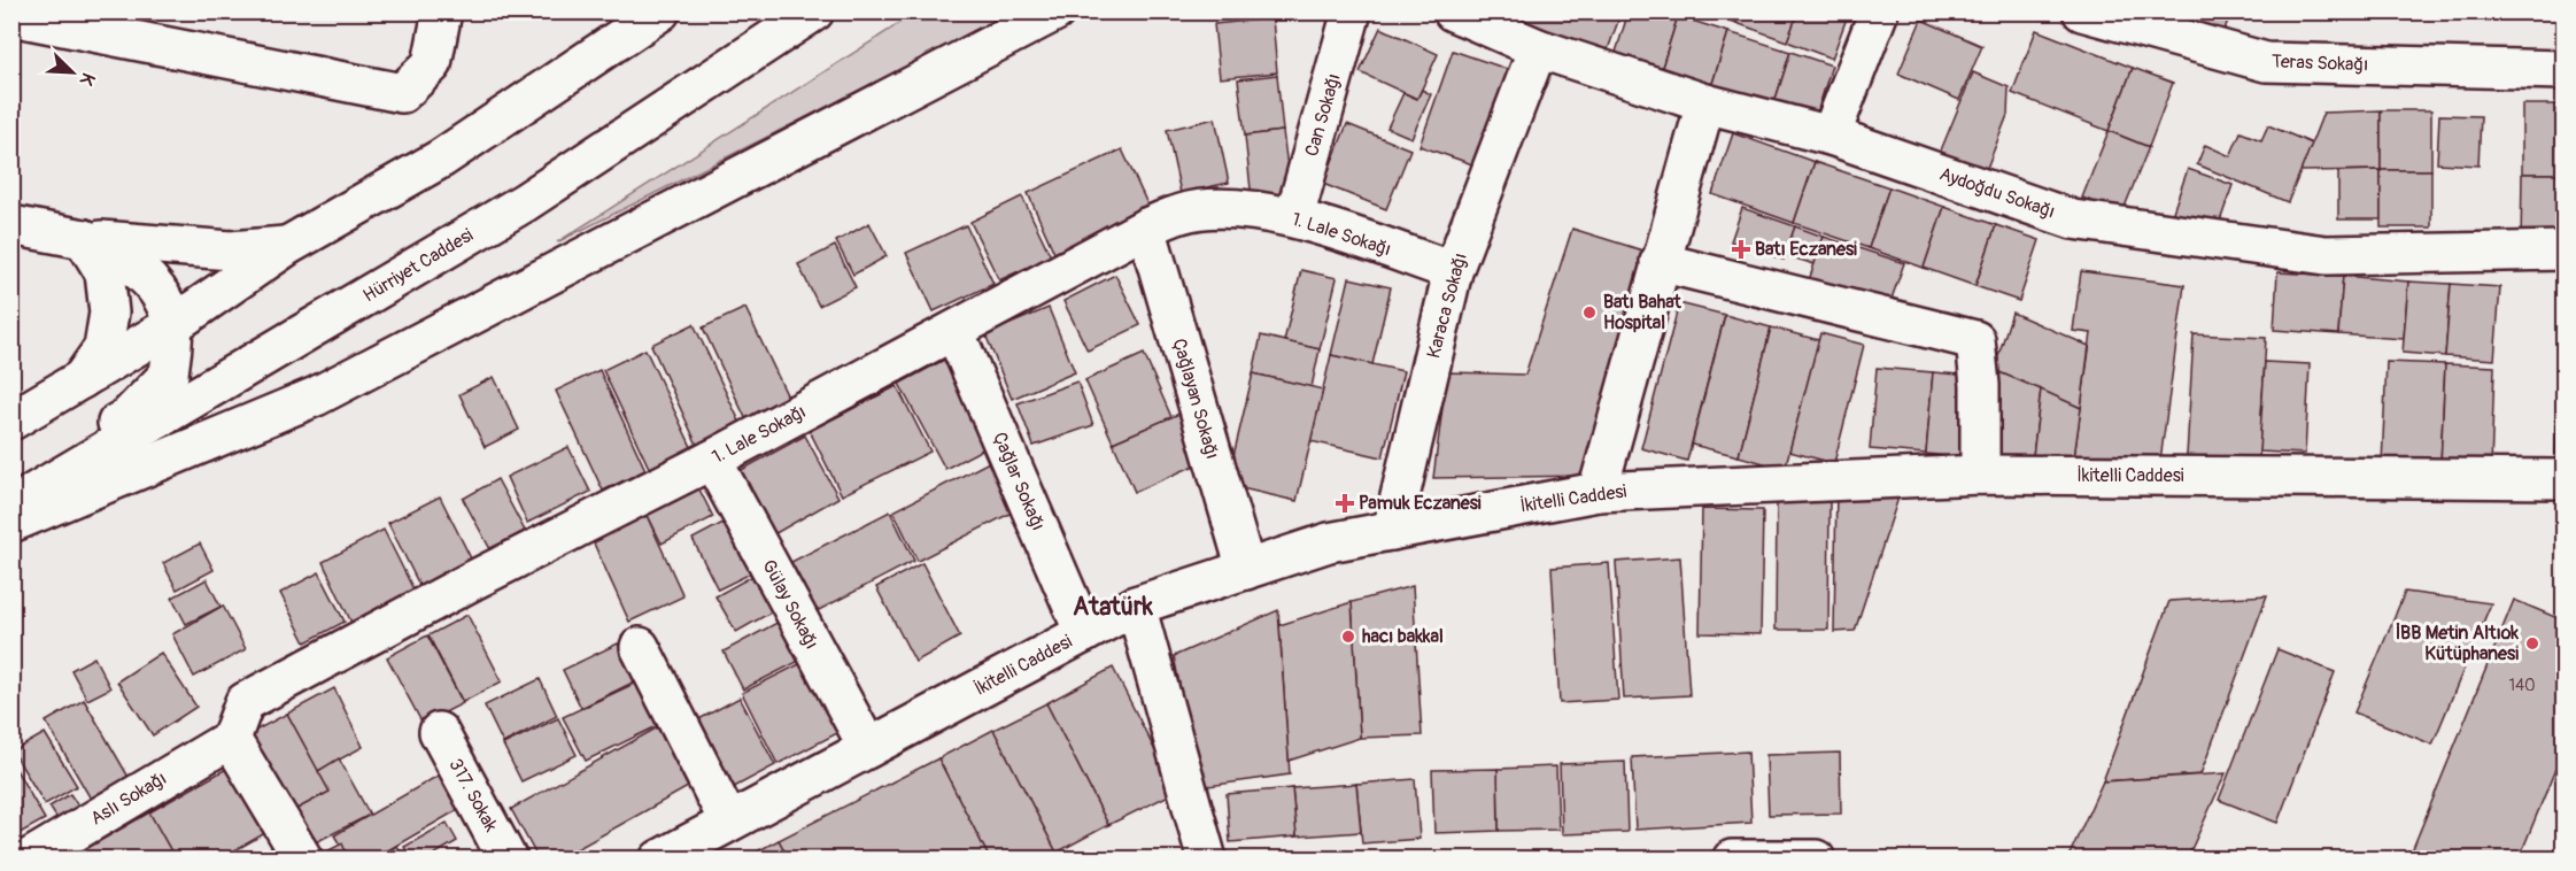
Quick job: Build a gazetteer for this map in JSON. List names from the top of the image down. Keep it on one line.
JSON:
{"streets":{"street":["Teras Sokağı","Can Sokağı","Aydoğdu Sokağı","1. Lale Sokağı","Hürriyet Caddesi","Karaca Sokağı","Çağlayan Sokağı","İkitelli Caddesi","Çağlar Sokağı","Gülay Sokağı","317. Sokak","Aslı Sokağı"]},"crossings":[["Can Sokağı","1. Lale Sokağı"],["Aydoğdu Sokağı","Karaca Sokağı"],["1. Lale Sokağı","Karaca Sokağı"],["1. Lale Sokağı","Çağlayan Sokağı"],["1. Lale Sokağı","Çağlar Sokağı"],["1. Lale Sokağı","Gülay Sokağı"],["1. Lale Sokağı","Aslı Sokağı"],["Karaca Sokağı","İkitelli Caddesi"],["Çağlayan Sokağı","İkitelli Caddesi"],["İkitelli Caddesi","Çağlar Sokağı"],["İkitelli Caddesi","Gülay Sokağı"]],"districts":["Atatürk"],"places":{"health":["Batı Eczanesi","Pamuk Eczanesi"],"other":["Batı Bahat Hospital","hacı bakkal","İBB Metin Altıok Kütüphanesi"]},"house_numbers":["140"],"north":"bottom right"}
